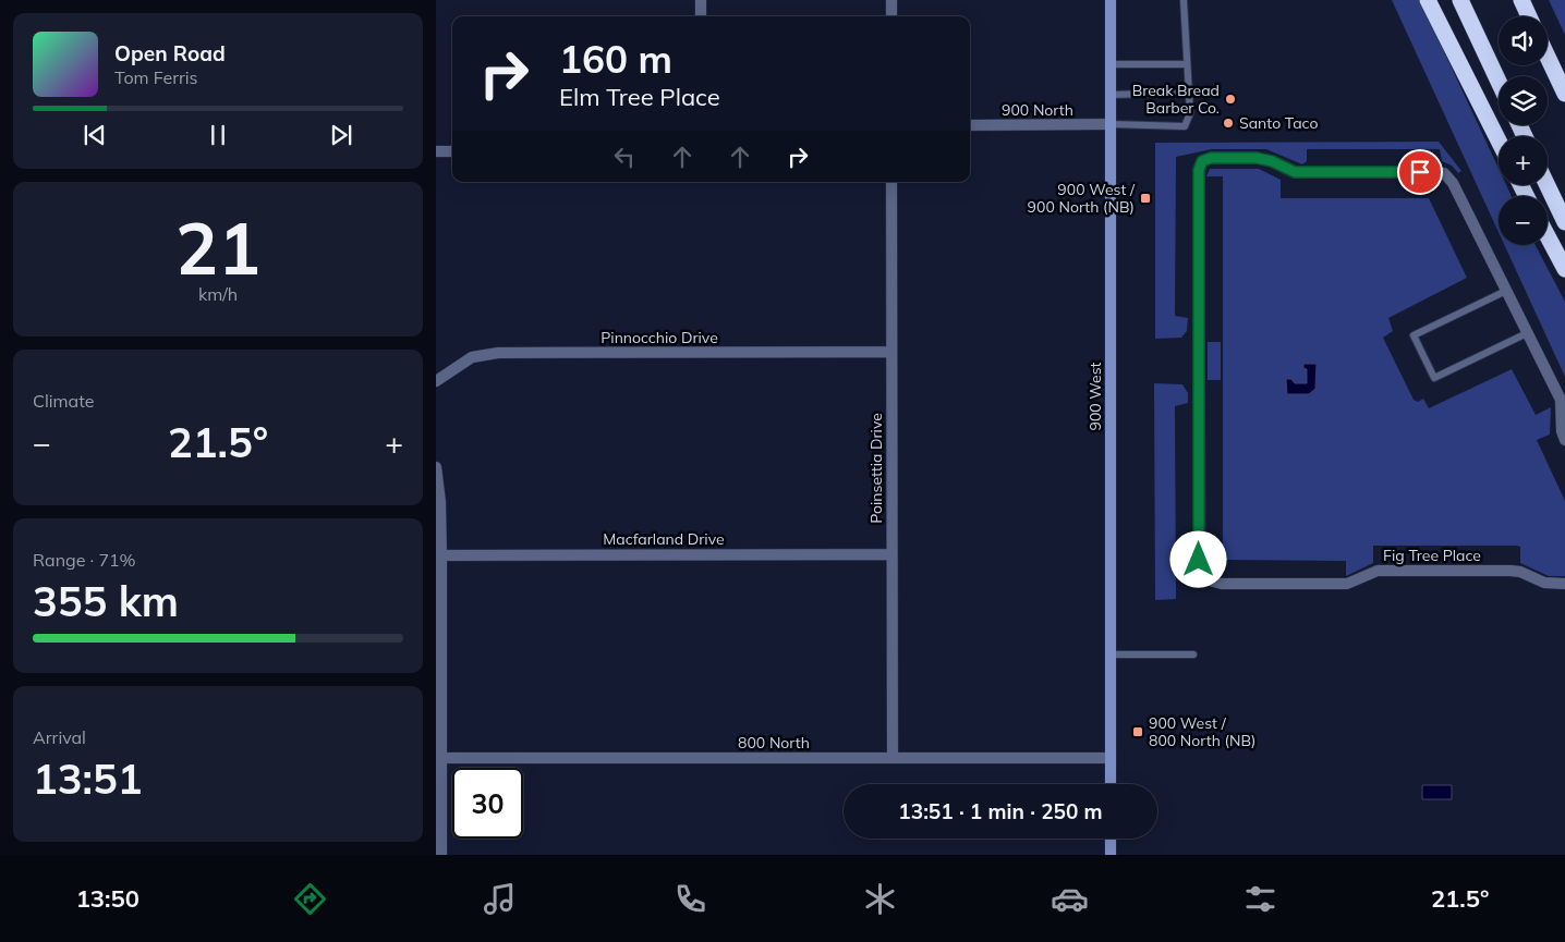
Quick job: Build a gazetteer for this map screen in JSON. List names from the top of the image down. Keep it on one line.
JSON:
{"streets":{"main road":["900 West"],"street":["900 North","Pinnocchio Drive","Poinsettia Drive","Macfarland Drive","Fig Tree Place","800 North"]},"crossings":[["900 North","900 West"],["Pinnocchio Drive","Poinsettia Drive"],["900 West","800 North"],["Poinsettia Drive","Macfarland Drive"],["Poinsettia Drive","800 North"]],"places":{"other":["Break Bread Barber Co.","Santo Taco"],"transit":["900 West / 900 North (NB)","900 West / 800 North (NB)"]},"page":{"map_buttons":["+","−"],"turn":["160 m","Elm Tree Place"],"song":["Open Road","Tom Ferris"],"tile":[["21","km/h"],"Climate",["Range · 71%","355 km"],["Arrival","13:51"]],"heat":["−","21.5°","+"],"limit":"30","trip":"13:51 · 1 min · 250 m","tabs":["13:50","21.5°"]}}
